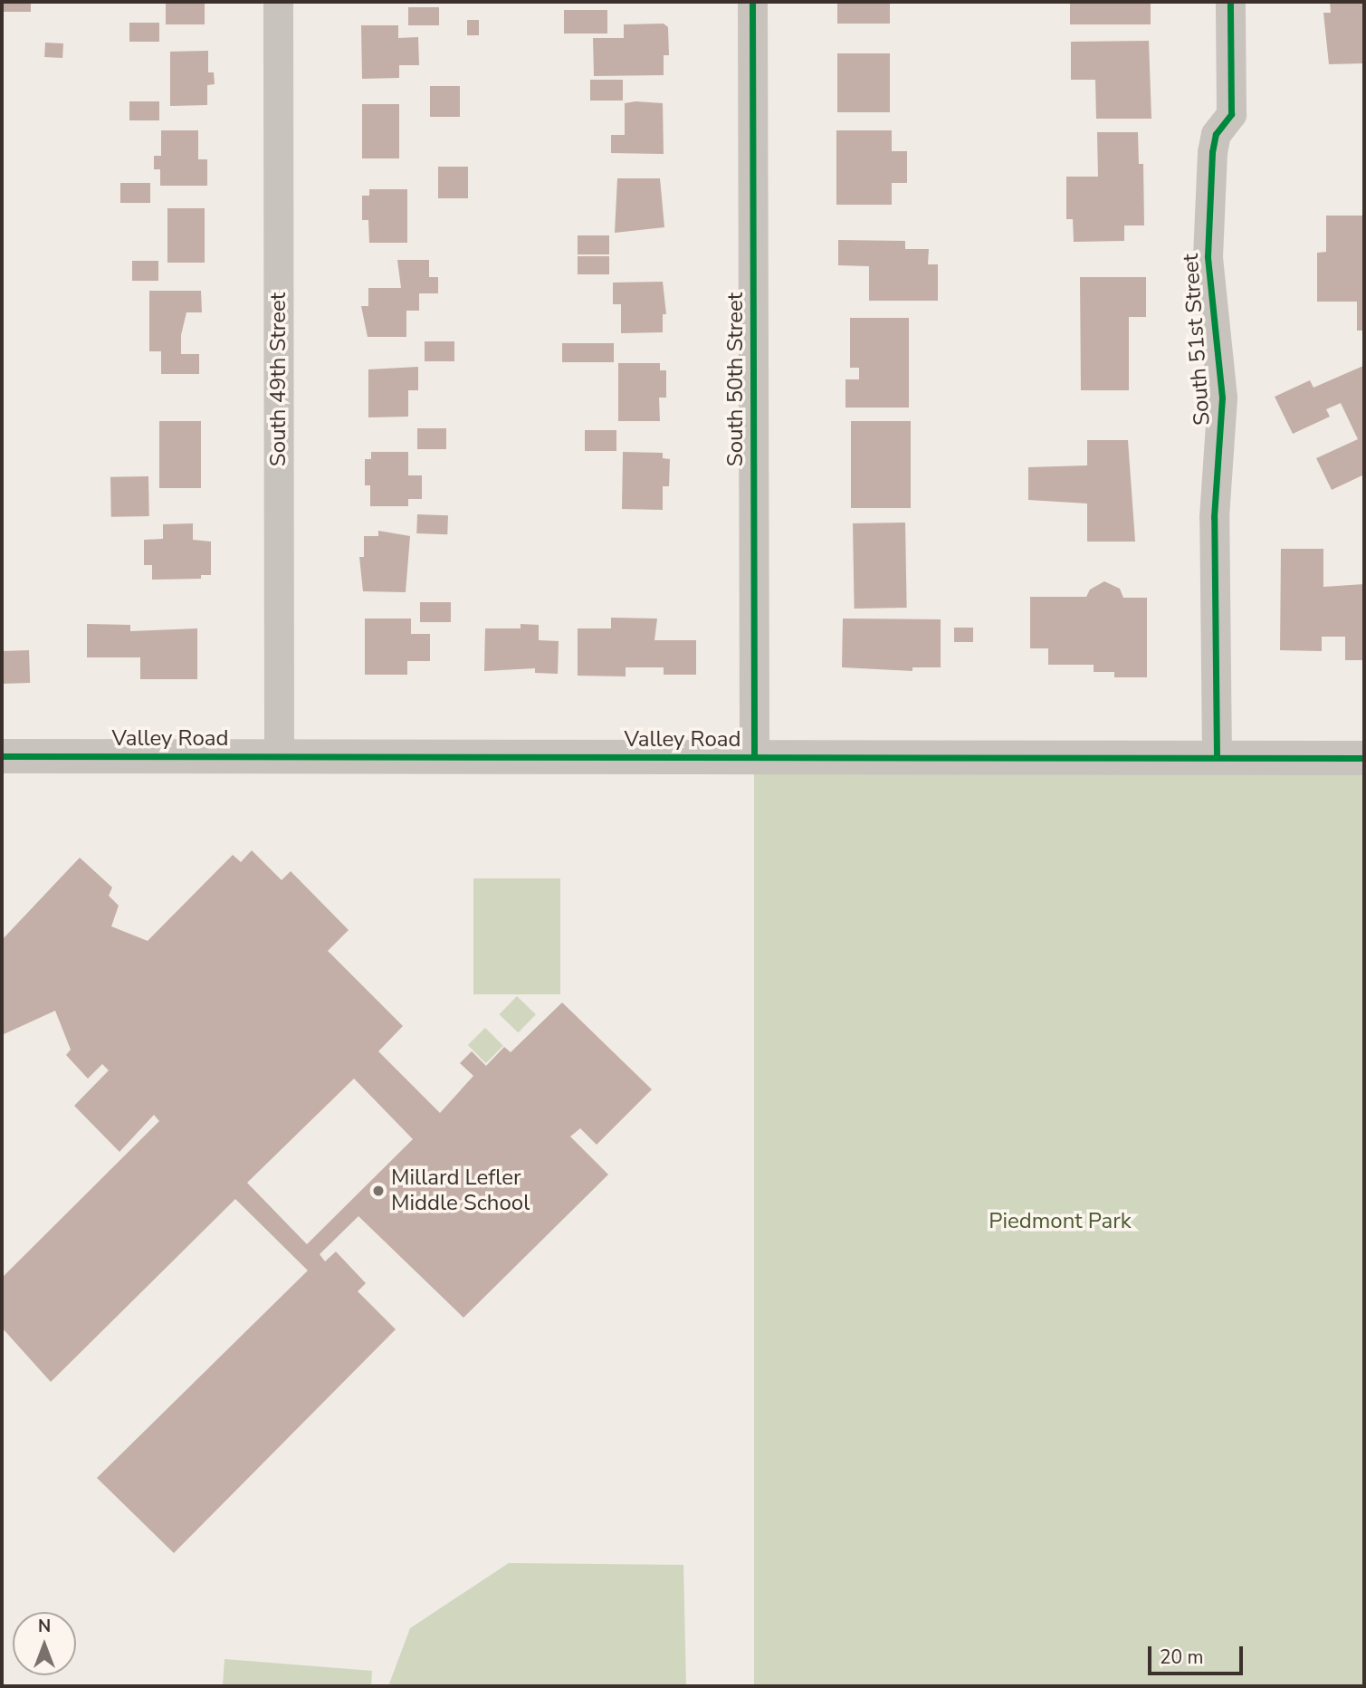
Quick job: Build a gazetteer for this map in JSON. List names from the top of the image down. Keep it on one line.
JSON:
{"streets":{"street":["South 51st Street","South 49th Street","South 50th Street","Valley Road"]},"crossings":[["South 51st Street","Valley Road"],["South 49th Street","Valley Road"],["South 50th Street","Valley Road"]],"parks":["Piedmont Park"],"places":["Millard Lefler Middle School"],"scale_bar":"20 m","north":"top"}
